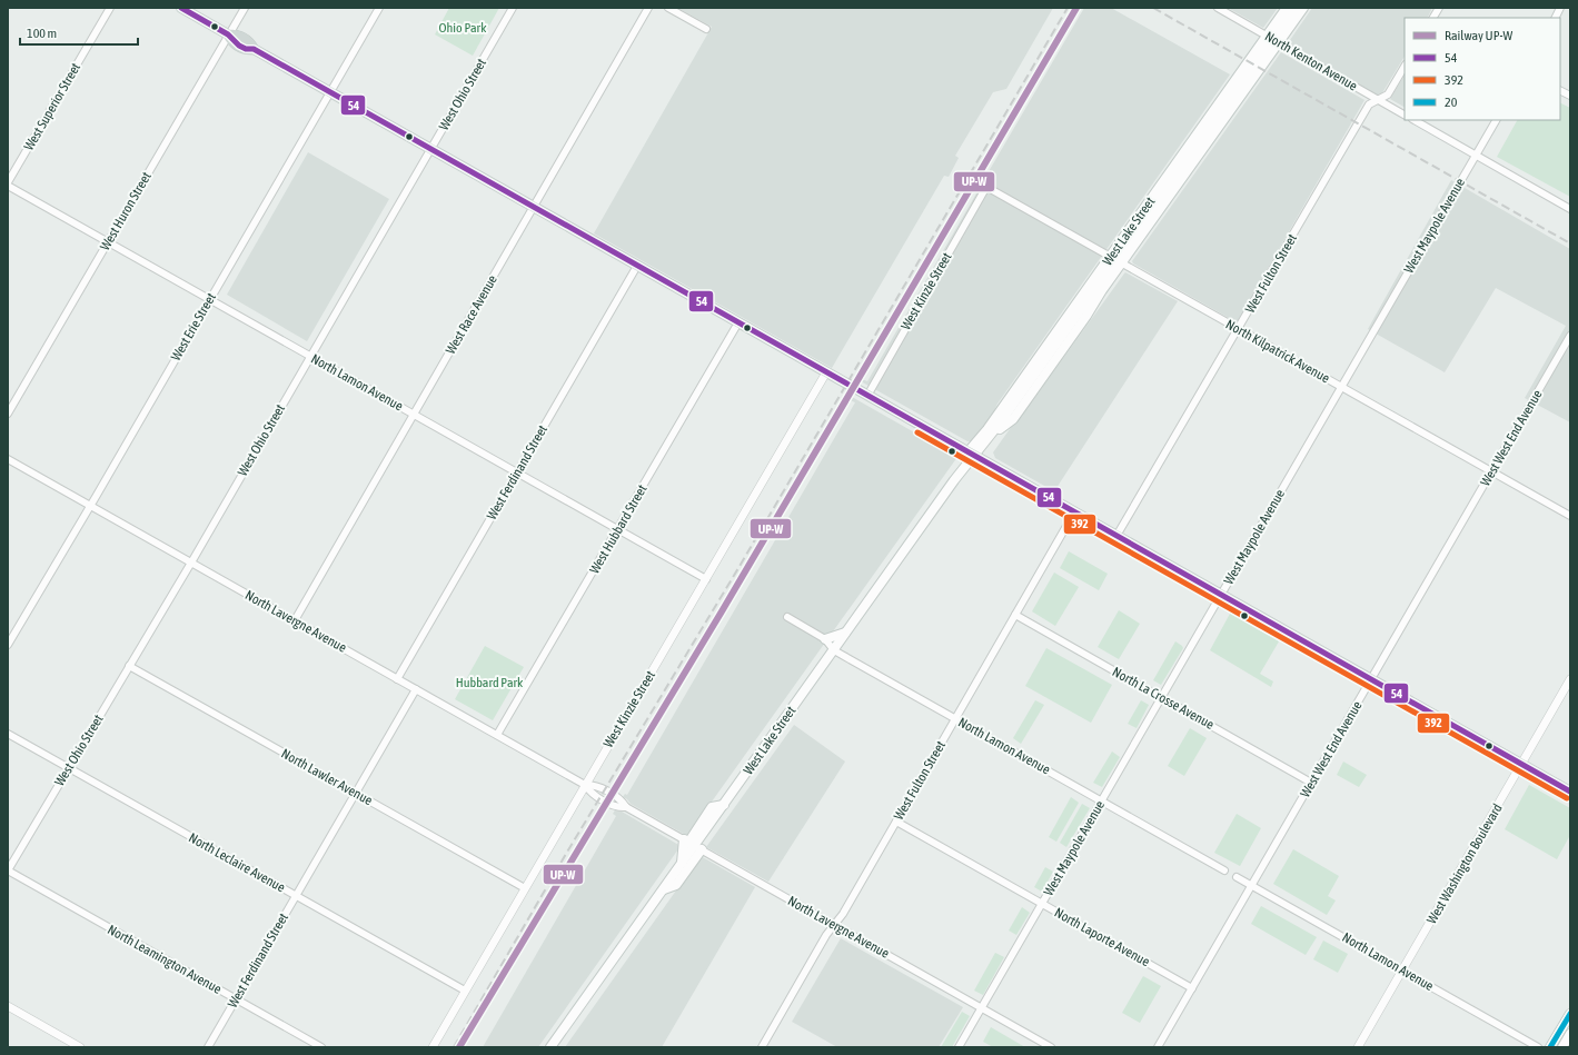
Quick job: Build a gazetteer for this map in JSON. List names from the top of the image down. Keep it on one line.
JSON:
{"streets":{"main road":["West Lake Street"],"street":["North Kenton Avenue","West Ohio Street","West Superior Street","West Huron Street","West Maypole Avenue","West Fulton Street","West Kinzie Street","West Race Avenue","West Erie Street","North Kilpatrick Avenue","North Lamon Avenue","West West End Avenue","West Ferdinand Street","West Hubbard Street","North Lavergne Avenue","North La Crosse Avenue","North Lawler Avenue","North Leclaire Avenue","West Washington Boulevard","North Laporte Avenue","North Leamington Avenue"]},"crossings":[["North Kenton Avenue","West Lake Street"],["North Kenton Avenue","West Fulton Street"],["West Ohio Street","North Lamon Avenue"],["West Ohio Street","North Lavergne Avenue"],["West Ohio Street","North Lawler Avenue"],["West Ohio Street","North Leclaire Avenue"],["West Ohio Street","North Leamington Avenue"],["West Superior Street","North Lamon Avenue"],["West Huron Street","North Lamon Avenue"],["West Maypole Avenue","North Kilpatrick Avenue"],["West Maypole Avenue","North Lamon Avenue"],["West Maypole Avenue","North Lavergne Avenue"],["West Maypole Avenue","North La Crosse Avenue"],["West Maypole Avenue","North Laporte Avenue"],["West Lake Street","North Kilpatrick Avenue"],["West Lake Street","North Lamon Avenue"],["West Lake Street","North Lavergne Avenue"],["West Fulton Street","North Kilpatrick Avenue"],["West Fulton Street","North Lamon Avenue"],["West Fulton Street","North Lavergne Avenue"],["West Fulton Street","North La Crosse Avenue"],["West Fulton Street","North Laporte Avenue"],["West Kinzie Street","North Kilpatrick Avenue"],["West Kinzie Street","North Lamon Avenue"],["West Kinzie Street","North Lavergne Avenue"],["West Kinzie Street","North Lawler Avenue"],["West Kinzie Street","North Leclaire Avenue"],["West Race Avenue","North Lamon Avenue"],["West Race Avenue","North Lavergne Avenue"],["West Erie Street","North Lamon Avenue"],["West Erie Street","North Lavergne Avenue"],["North Kilpatrick Avenue","West West End Avenue"],["North Lamon Avenue","West West End Avenue"],["North Lamon Avenue","West Ferdinand Street"],["North Lamon Avenue","West Hubbard Street"],["North Lamon Avenue","West Washington Boulevard"],["West West End Avenue","North La Crosse Avenue"],["West West End Avenue","North Laporte Avenue"],["West Ferdinand Street","North Lavergne Avenue"],["West Ferdinand Street","North Lawler Avenue"],["West Ferdinand Street","North Leclaire Avenue"],["West Ferdinand Street","North Leamington Avenue"],["West Hubbard Street","North Lavergne Avenue"]],"parks":["Ohio Park","Hubbard Park"],"lines":["rail line UP-W","transit line 54","transit line 392","transit line 20"],"legend":["Railway UP-W","54","392","20"],"scale_bar":"100 m"}
